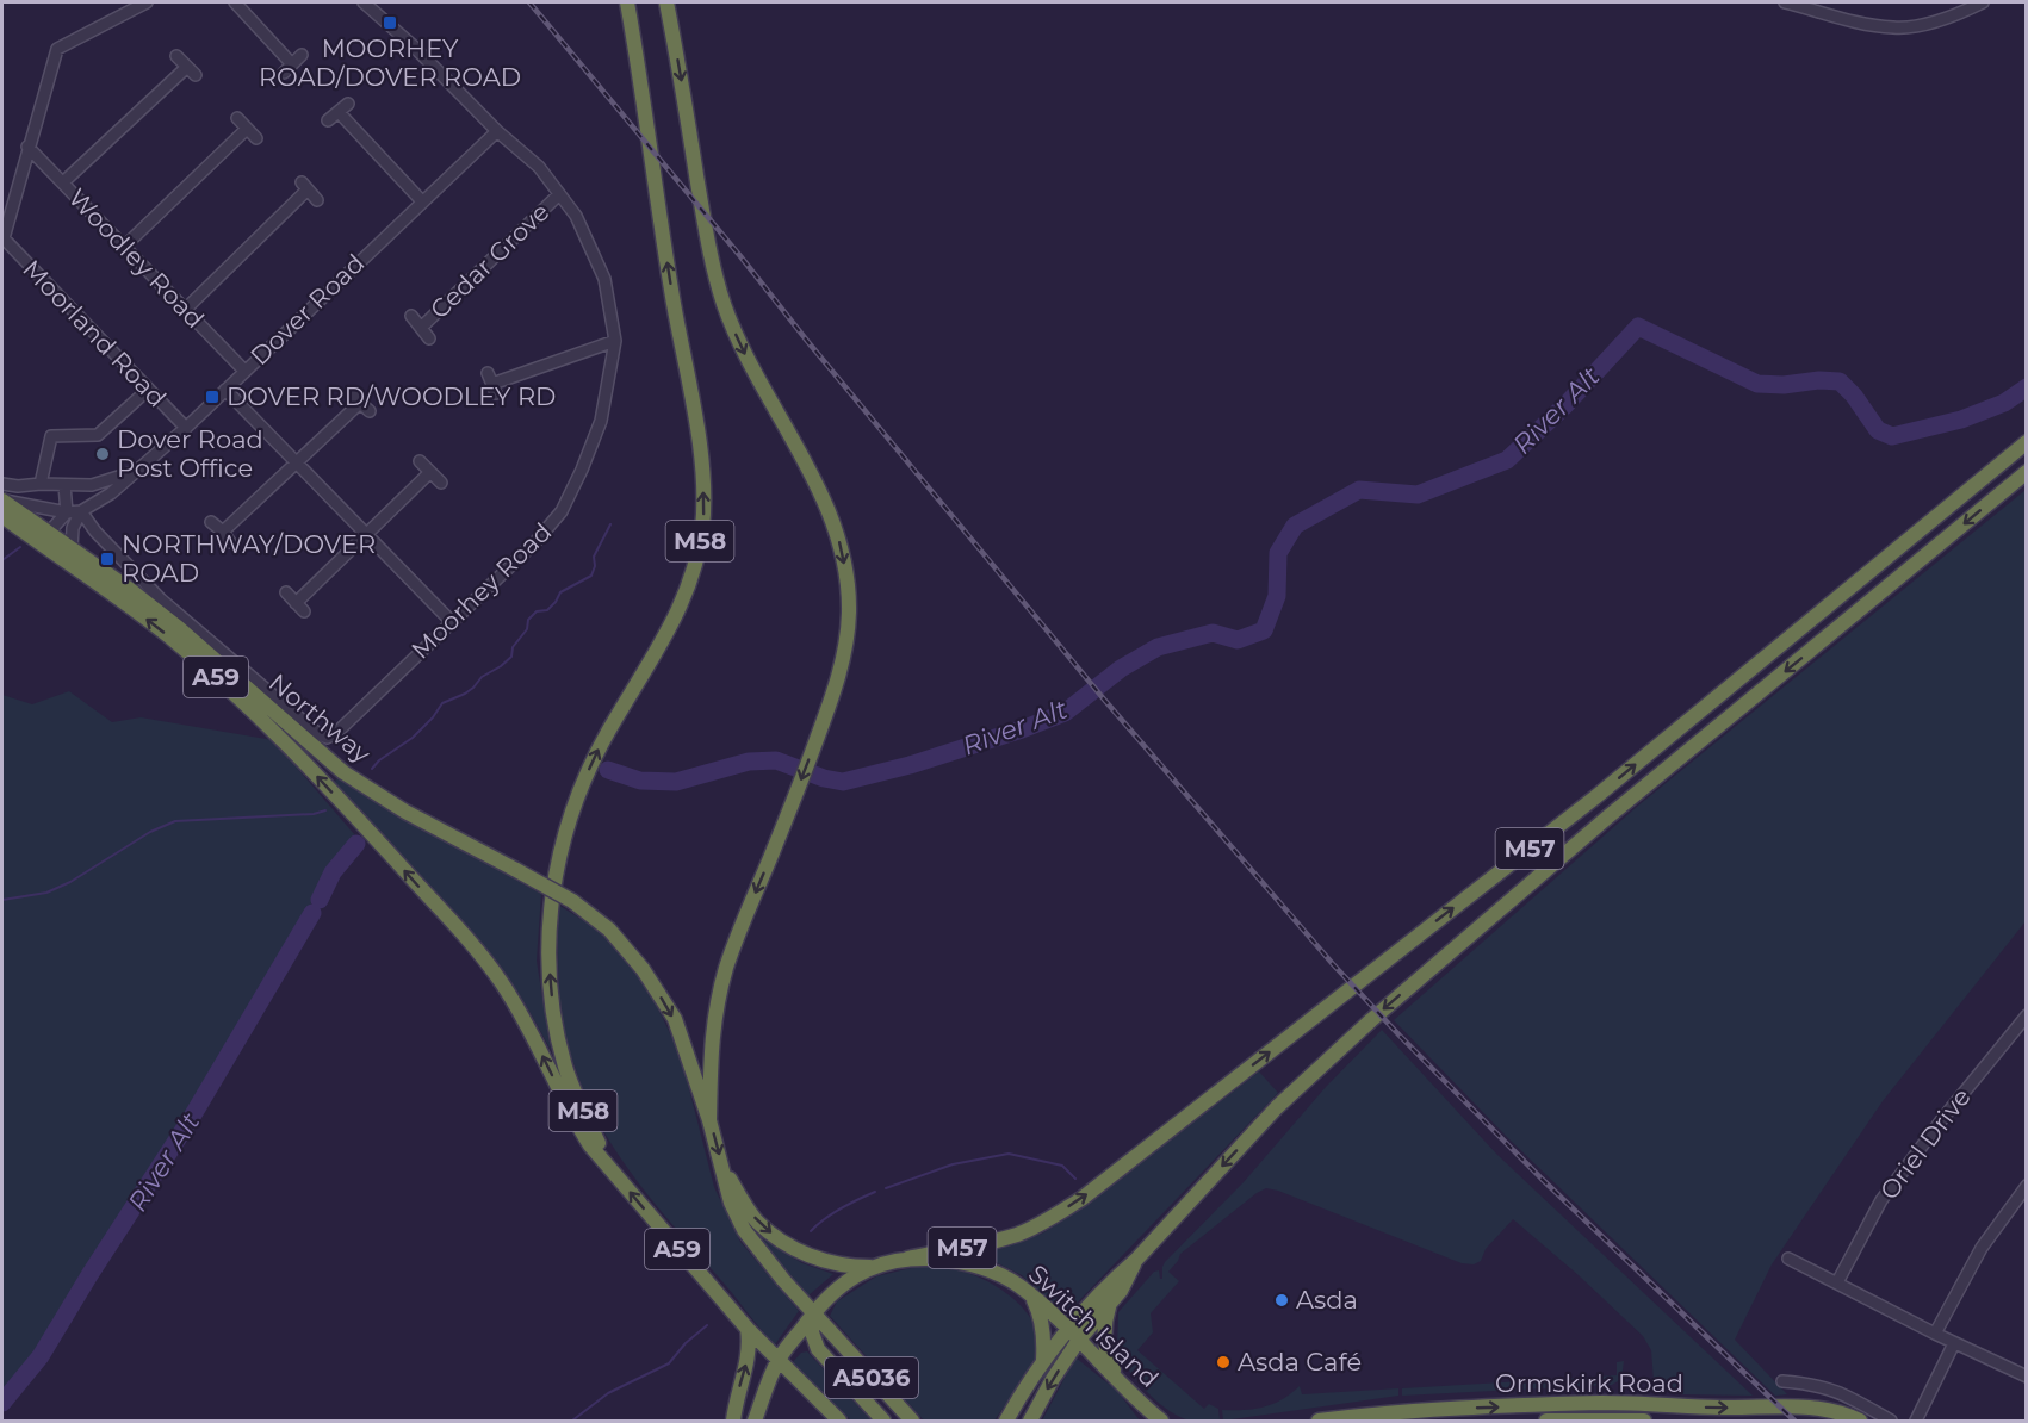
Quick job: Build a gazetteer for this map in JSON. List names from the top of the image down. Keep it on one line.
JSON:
{"streets":{"highway":["M58","A59","Northway","M57","Switch Island","A5036","Ormskirk Road"],"street":["Woodley Road","Cedar Grove","Dover Road","Moorland Road","Moorhey Road","Oriel Drive"]},"crossings":[["Woodley Road","Dover Road"],["Woodley Road","Moorland Road"],["Cedar Grove","Moorhey Road"],["Dover Road","Moorland Road"],["Dover Road","Moorhey Road"],["Dover Road","Northway"],["M58","A59"],["M58","Northway"],["Moorhey Road","Northway"],["A59","Northway"],["A59","Switch Island"],["A59","A5036"],["M57","Switch Island"],["Switch Island","A5036"]],"one_way":["Ormskirk Road"],"water":["River Alt"],"places":{"transit":["MOORHEY ROAD/DOVER ROAD","DOVER RD/WOODLEY RD","NORTHWAY/DOVER ROAD"],"other":["Dover Road Post Office","Asda","Asda Café"]}}
